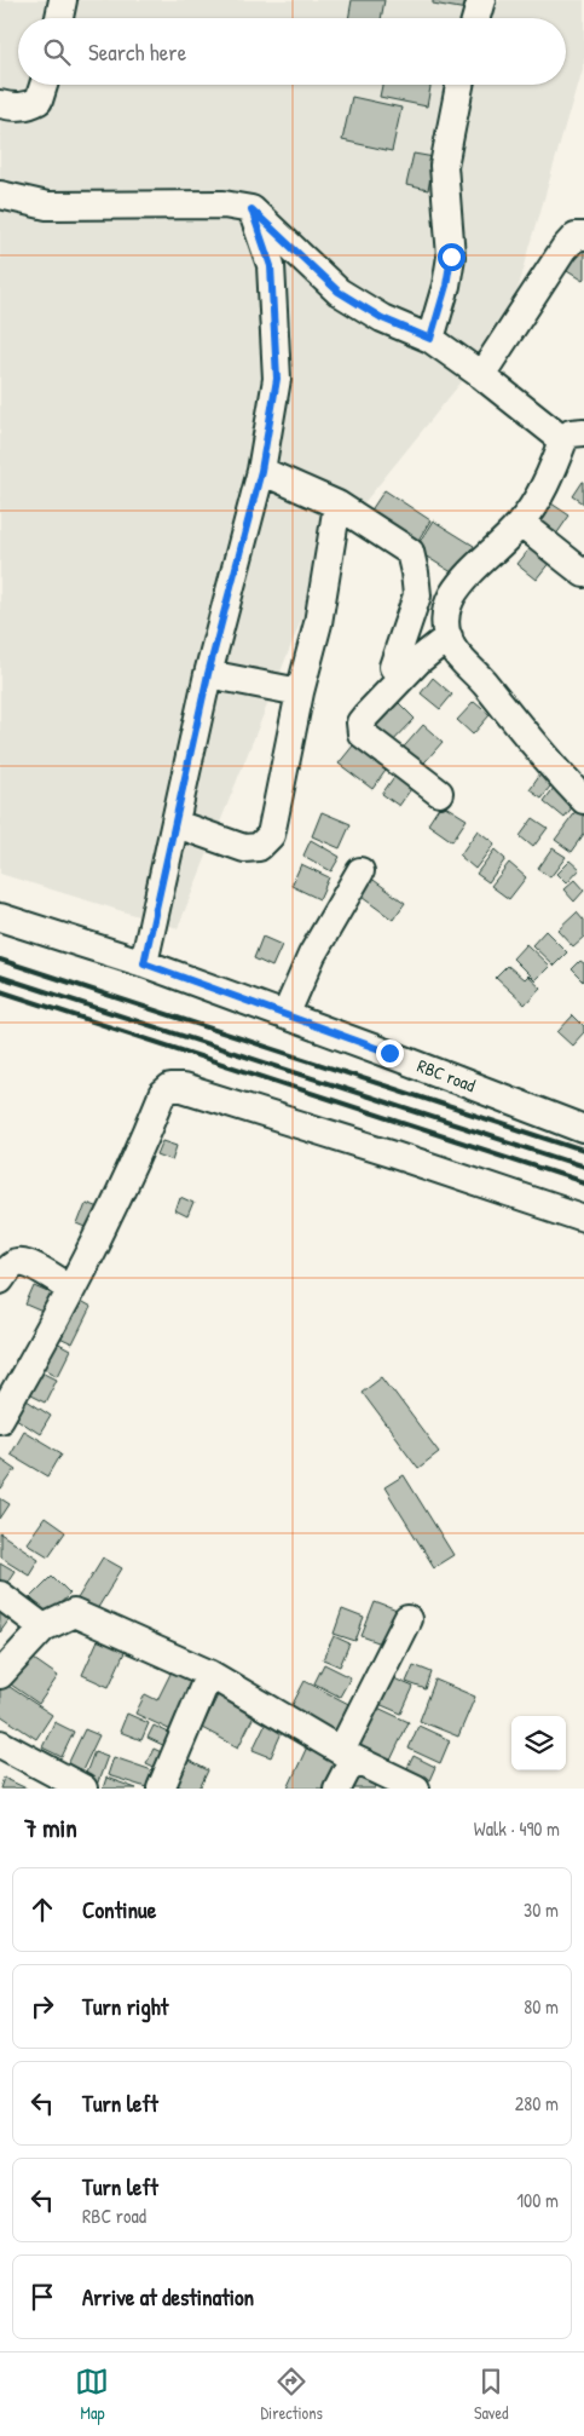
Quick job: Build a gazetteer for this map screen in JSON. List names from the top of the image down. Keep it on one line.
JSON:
{"streets":{"street":["RBC road"]},"page":{"search":"Search here","heading":["7 min","Walk · 490 m"],"list":[["Continue","30 m"],["Turn right","80 m"],["Turn left","280 m"],["Turn left","RBC road","100 m"],"Arrive at destination"],"nav":["Map","Directions","Saved"]}}
